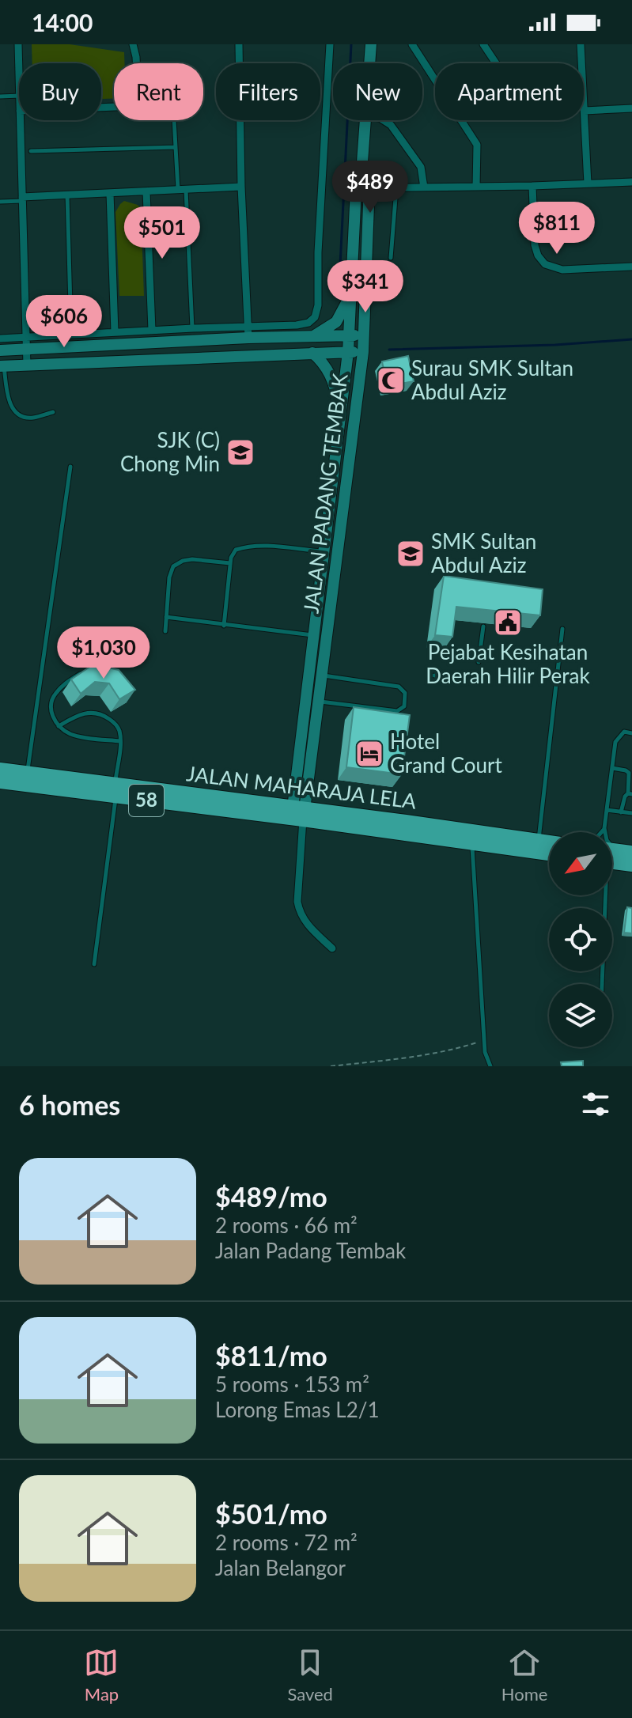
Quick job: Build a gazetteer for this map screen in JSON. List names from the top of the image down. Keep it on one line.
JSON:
{"streets":{"highway":["JALAN MAHARAJA LELA","58"],"main road":["JALAN PADANG TEMBAK"]},"crossings":[["JALAN PADANG TEMBAK","JALAN MAHARAJA LELA"]],"places":{"mosque":["Surau SMK Sultan Abdul Aziz"],"school or university":["SJK (C) Chong Min","SMK Sultan Abdul Aziz"],"public building":["Pejabat Kesihatan Daerah Hilir Perak"],"hotel":["Hotel Grand Court"]},"north":"bottom left","page":{"status":"14:00","chip":["Buy","Rent","Filters","New","Apartment"],"price":["$489","$811","$501","$341","$606","$1,030"],"heading":"6 homes","list":[{"name":"$489/mo","note":"2 rooms · 66 m² · Jalan Padang Tembak"},{"name":"$811/mo","note":"5 rooms · 153 m² · Lorong Emas L2/1"},{"name":"$501/mo","note":"2 rooms · 72 m² · Jalan Belangor"}],"tabs":["Map","Saved","Home"]}}
